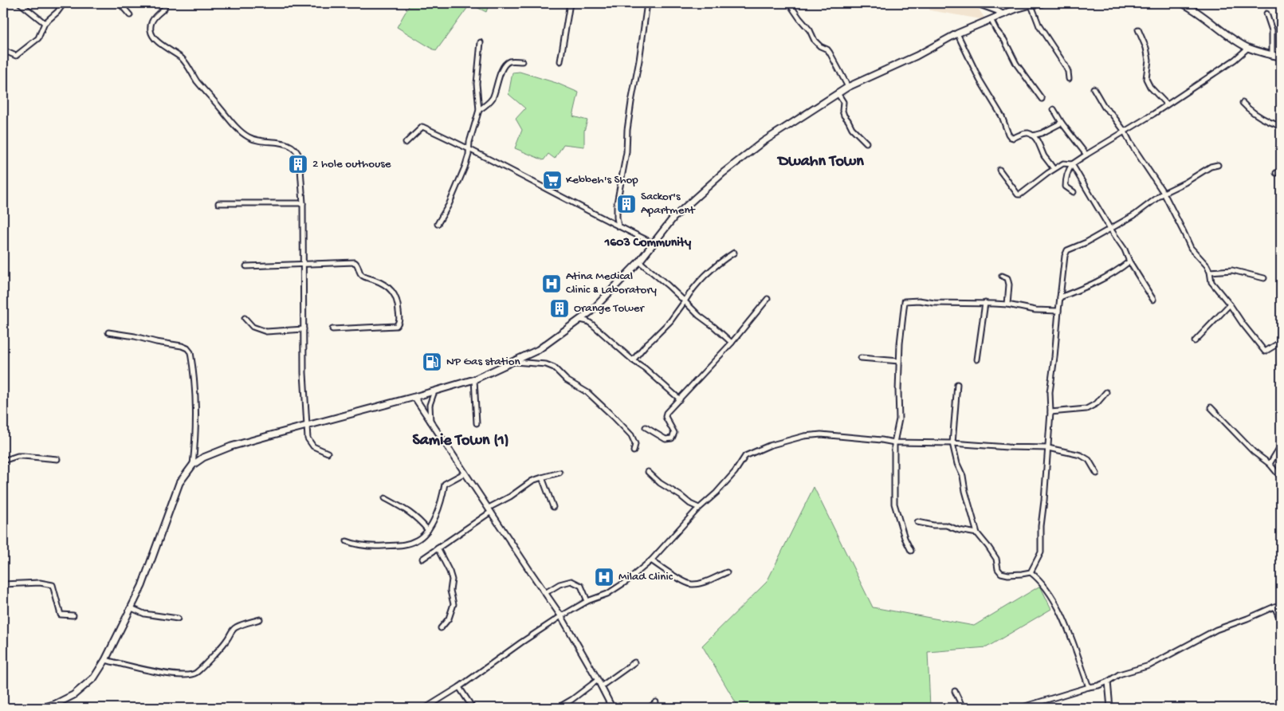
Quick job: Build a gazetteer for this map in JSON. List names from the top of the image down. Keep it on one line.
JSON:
{"districts":["Dwahn Town","1603 Community","Samie Town (1)"],"places":{"building":["2 hole outhouse","Sackor's Apartment","Orange Tower"],"supermarket":["Kebbeh's Shop"],"hospital":["Atina Medical Clinic & Laboratory","Milad Clinic"],"fuel station":["NP Gas station"]}}
